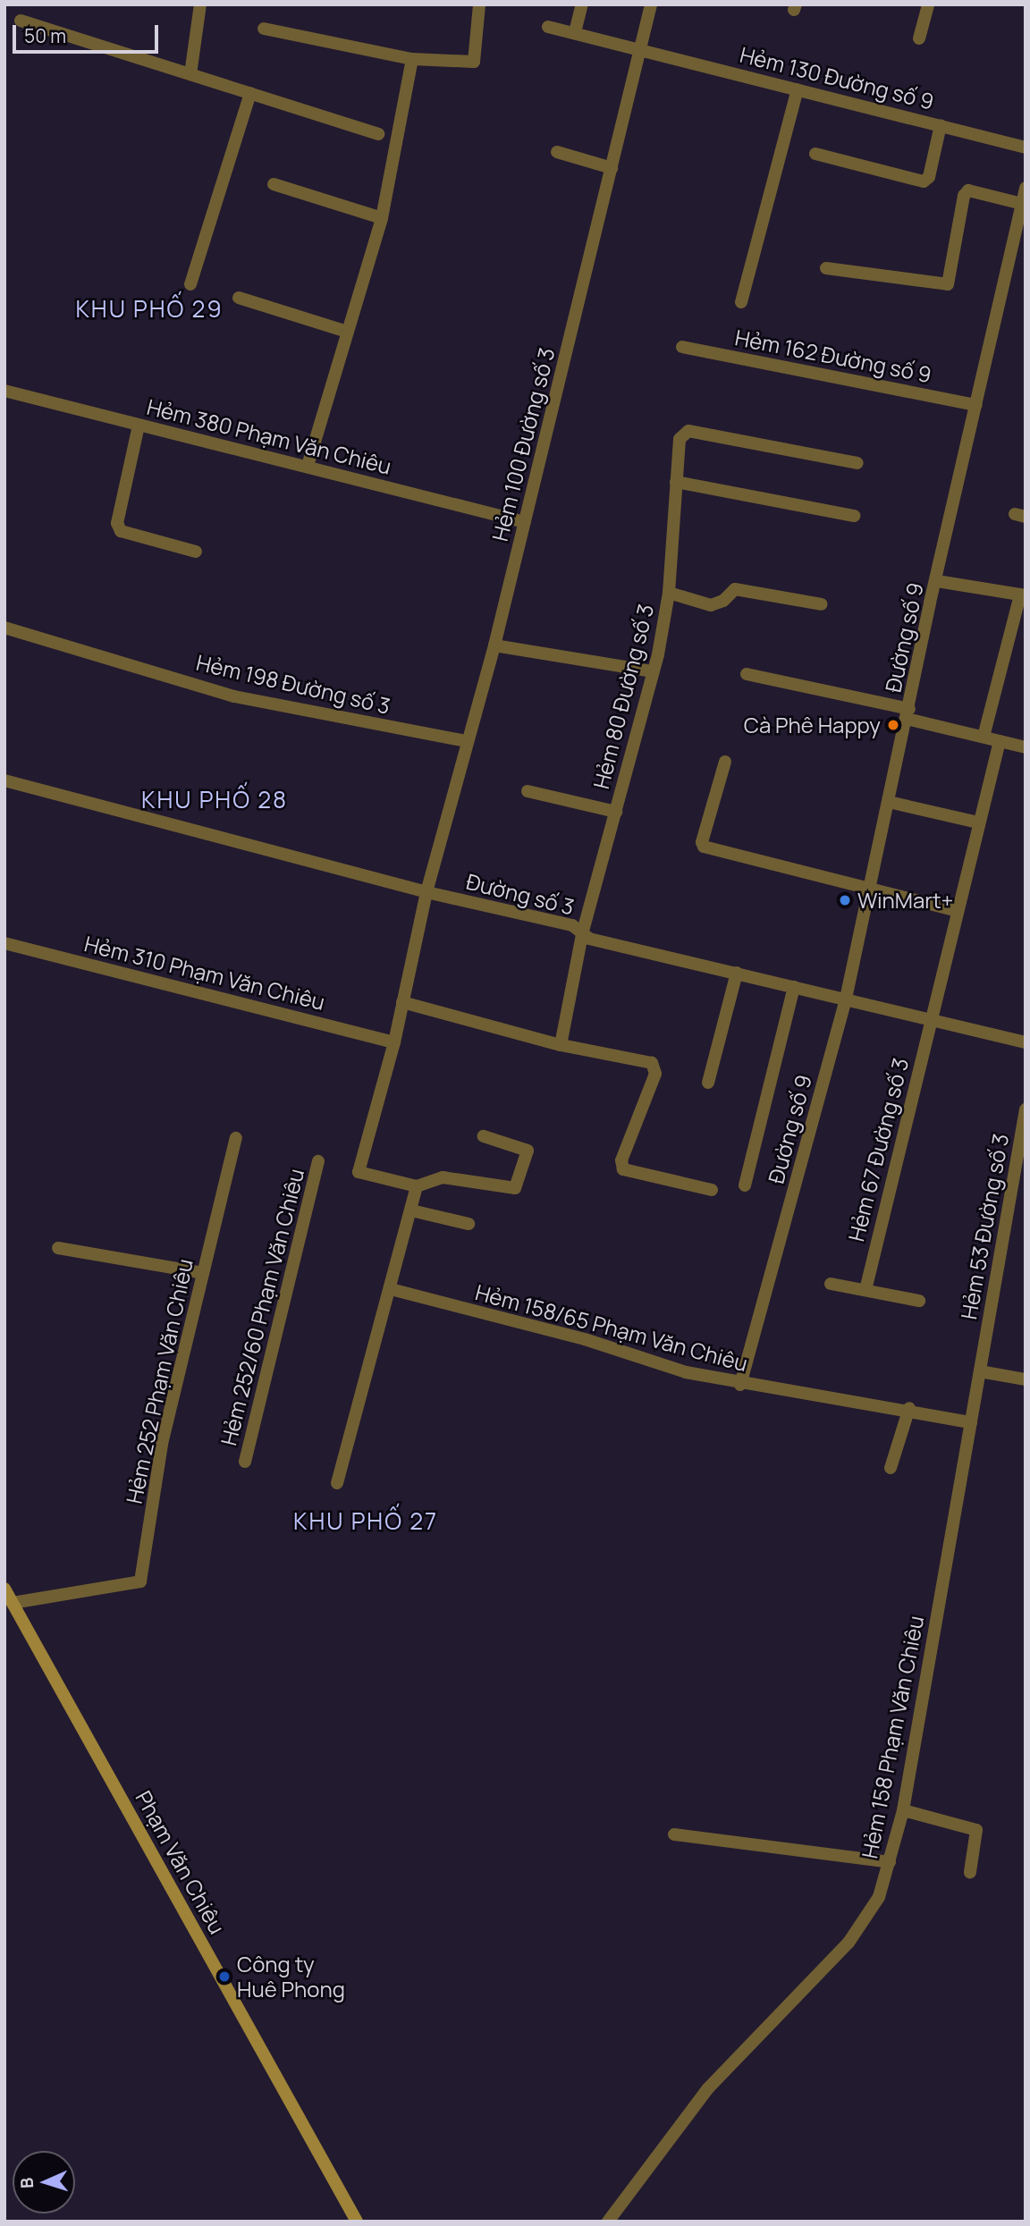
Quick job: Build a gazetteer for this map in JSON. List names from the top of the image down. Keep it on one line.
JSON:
{"streets":{"main road":["Phạm Văn Chiêu"],"street":["Hẻm 130 Đường số 9","Hẻm 162 Đường số 9","Hẻm 380 Phạm Văn Chiêu","Hẻm 100 Đường số 3","Đường số 9","Hẻm 198 Đường số 3","Hẻm 80 Đường số 3","Đường số 3","Hẻm 310 Phạm Văn Chiêu","Hẻm 67 Đường số 3","Hẻm 53 Đường số 3","Hẻm 252/60 Phạm Văn Chiêu","Hẻm 158/65 Phạm Văn Chiêu","Hẻm 252 Phạm Văn Chiêu","Hẻm 158 Phạm Văn Chiêu"]},"crossings":[["Hẻm 130 Đường số 9","Hẻm 100 Đường số 3"],["Hẻm 162 Đường số 9","Đường số 9"],["Hẻm 380 Phạm Văn Chiêu","Hẻm 100 Đường số 3"],["Hẻm 100 Đường số 3","Hẻm 198 Đường số 3"],["Hẻm 100 Đường số 3","Đường số 3"],["Đường số 9","Đường số 3"],["Đường số 9","Hẻm 158/65 Phạm Văn Chiêu"],["Hẻm 80 Đường số 3","Đường số 3"],["Đường số 3","Hẻm 67 Đường số 3"],["Hẻm 53 Đường số 3","Hẻm 158 Phạm Văn Chiêu"],["Hẻm 158/65 Phạm Văn Chiêu","Hẻm 158 Phạm Văn Chiêu"],["Hẻm 252 Phạm Văn Chiêu","Phạm Văn Chiêu"]],"districts":["KHU PHỐ 29","KHU PHỐ 28","KHU PHỐ 27"],"places":["Cà Phê Happy","WinMart+","Công ty Huê Phong"],"scale_bar":"50 m","north":"left"}
